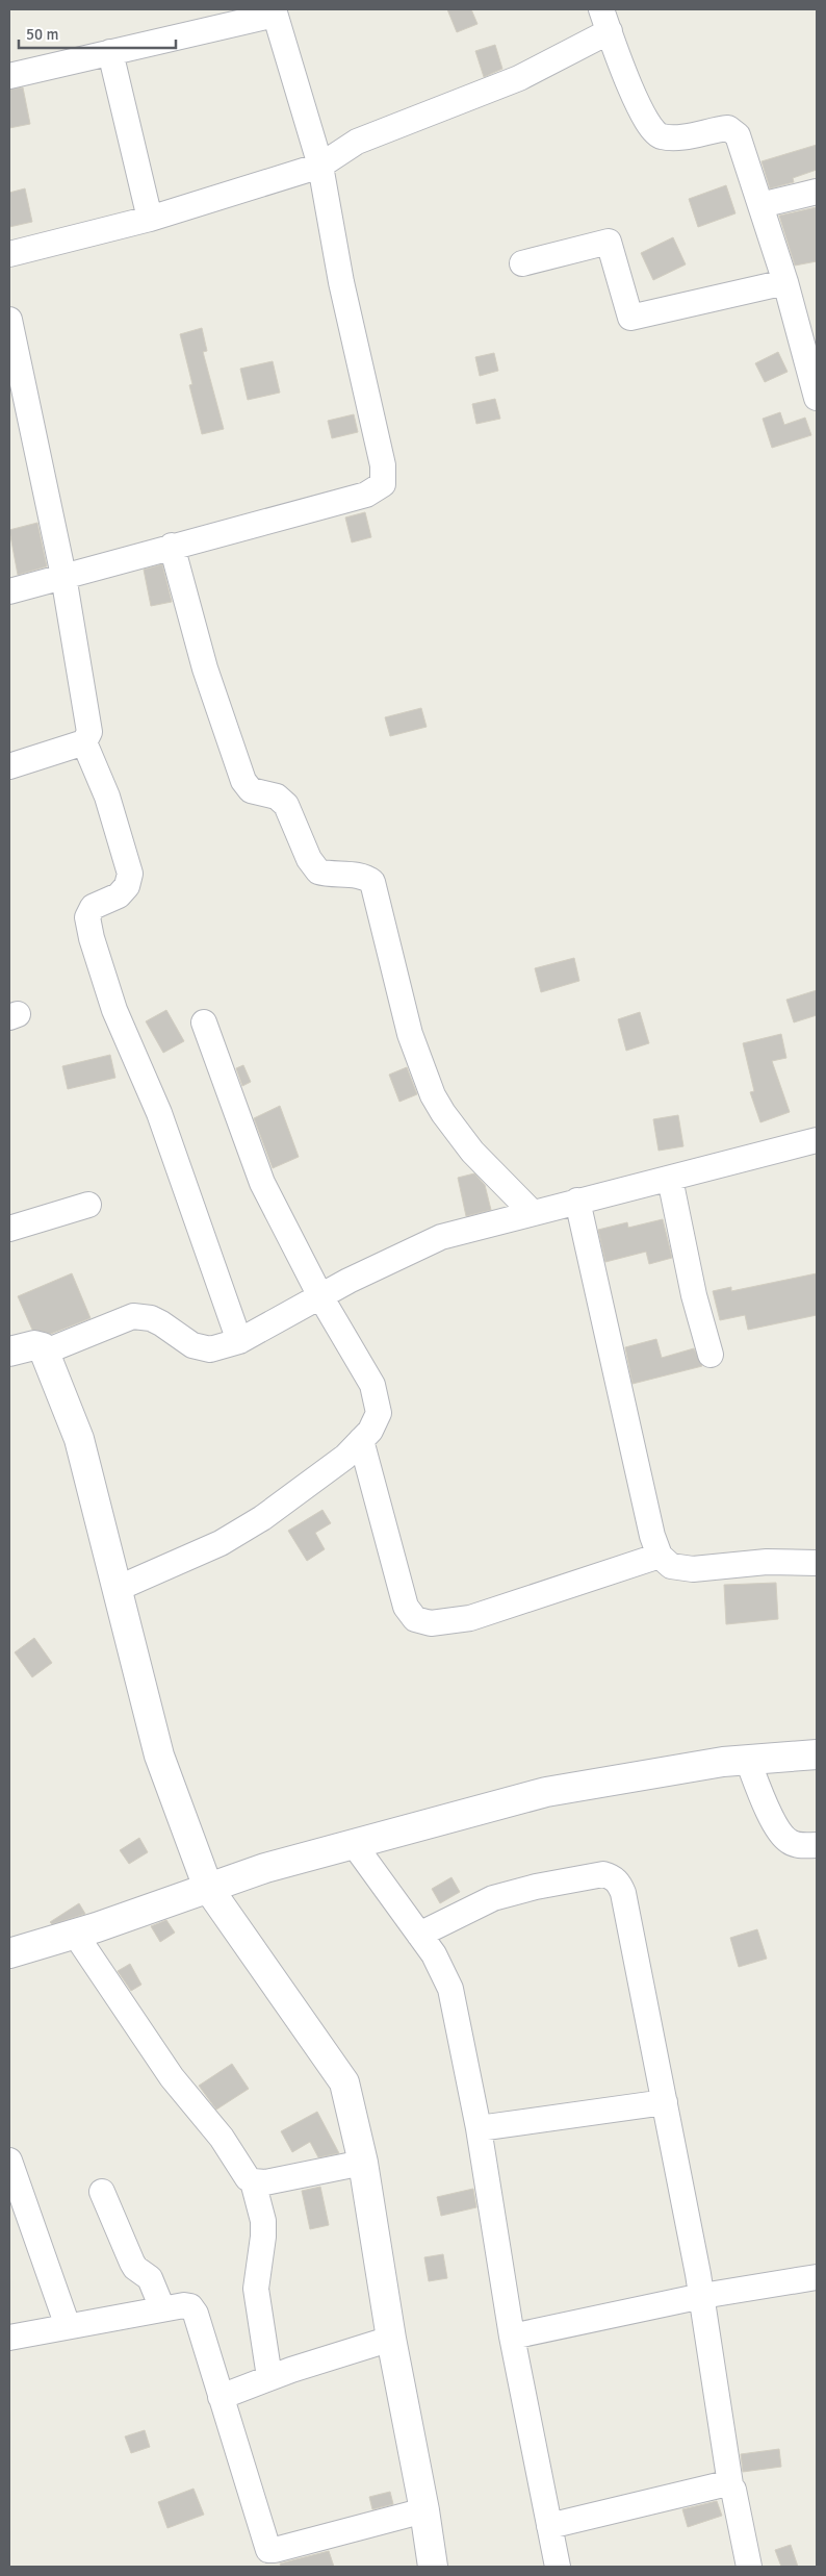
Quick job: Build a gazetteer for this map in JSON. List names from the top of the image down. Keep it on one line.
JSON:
{"scale_bar":"50 m"}
